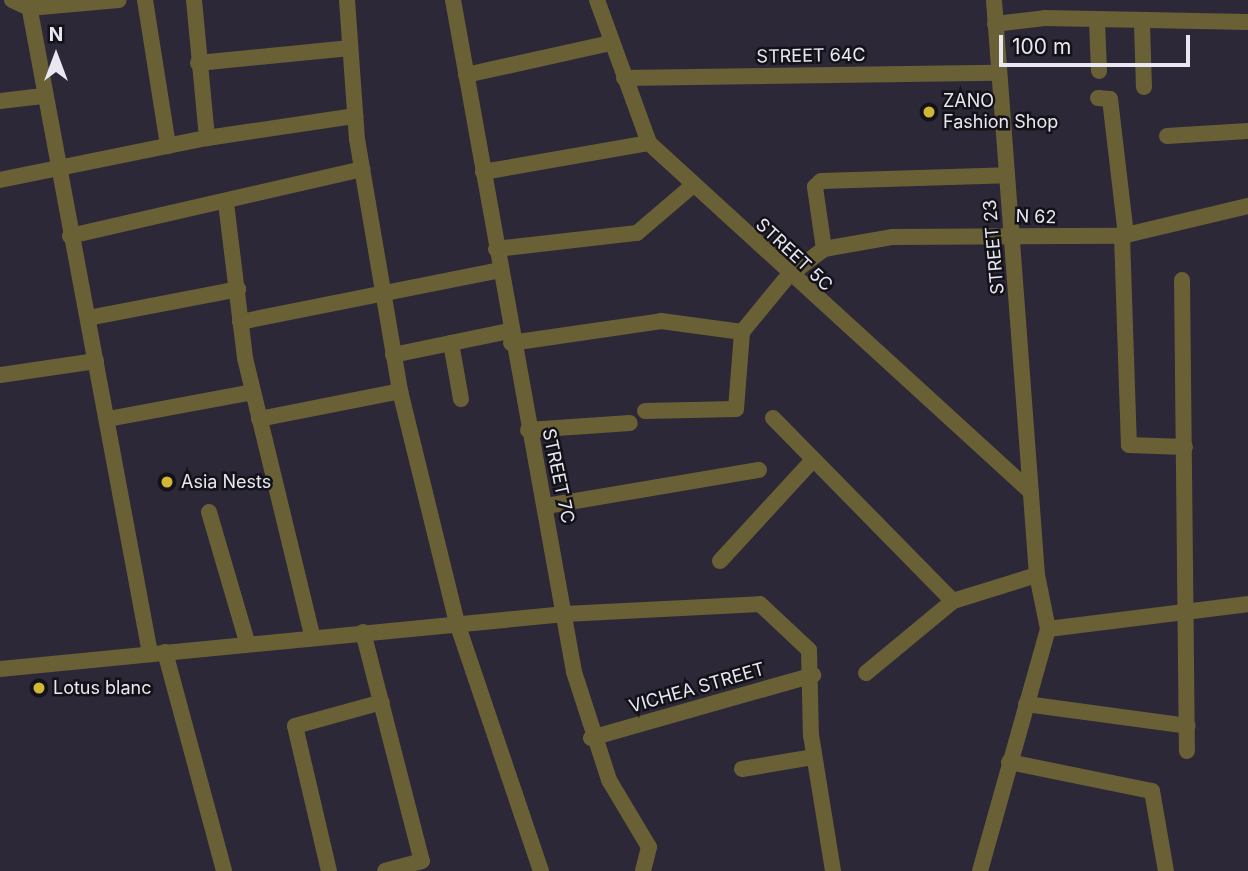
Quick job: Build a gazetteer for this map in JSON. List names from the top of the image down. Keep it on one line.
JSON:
{"streets":{"street":["STREET 64C","N 62","STREET 23","STREET 5C","STREET 7C","VICHEA STREET"]},"crossings":[["STREET 64C","STREET 23"],["STREET 64C","STREET 5C"],["N 62","STREET 23"],["N 62","STREET 5C"],["STREET 23","STREET 5C"],["STREET 7C","VICHEA STREET"]],"places":["ZANO Fashion Shop","Asia Nests","Lotus blanc"],"scale_bar":"100 m","north":"top"}
